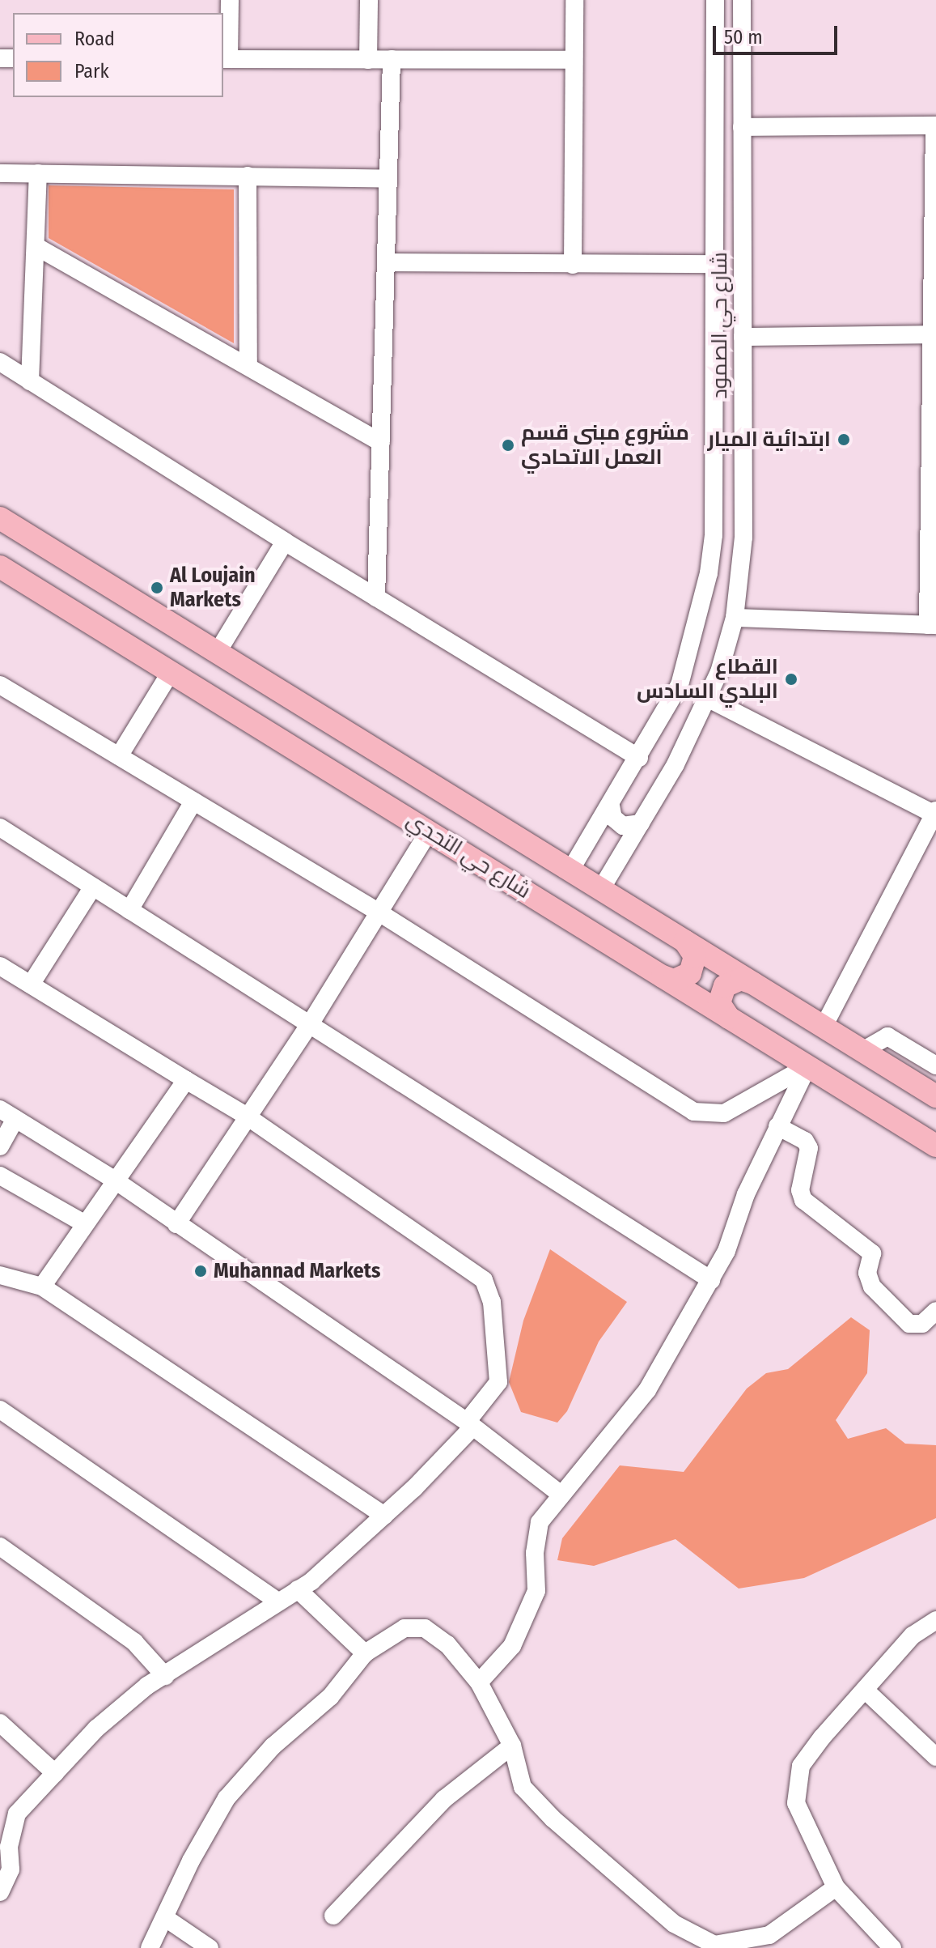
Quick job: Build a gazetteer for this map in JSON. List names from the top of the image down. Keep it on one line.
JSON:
{"streets":{"main road":["شارع حي التحدي"],"street":["شارع حي الصمود"]},"crossings":[["شارع حي الصمود","شارع حي التحدي"]],"places":["ابتدائية الميار","مشروع مبنى قسم العمل الاتحادي","Al Loujain Markets","القطاع البلدي السادس","Muhannad Markets"],"legend":["Road","Park"],"scale_bar":"50 m"}
